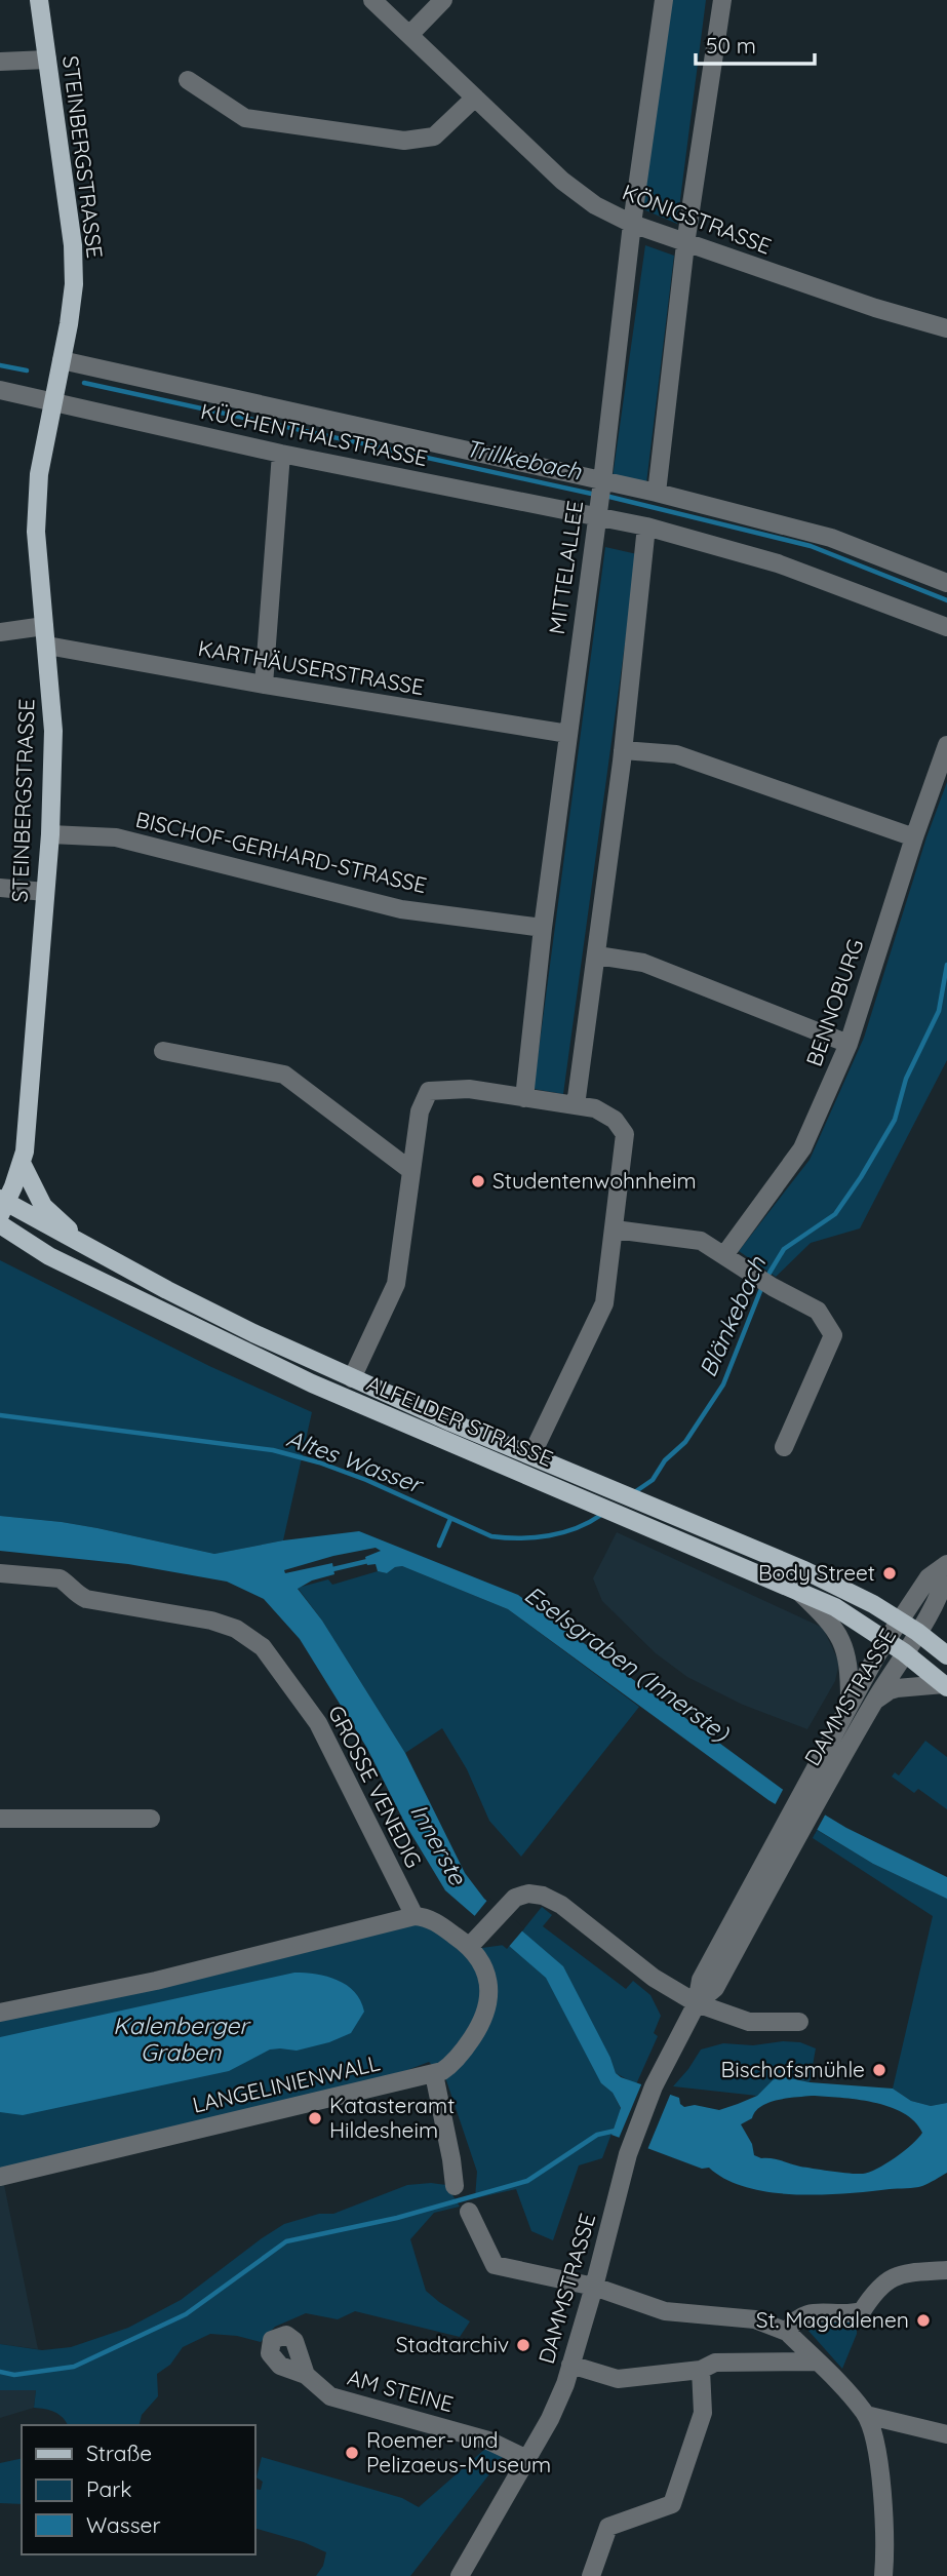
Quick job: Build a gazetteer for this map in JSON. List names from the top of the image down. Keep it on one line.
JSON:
{"streets":{"main road":["STEINBERGSTRASSE","ALFELDER STRASSE"],"street":["KÖNIGSTRASSE","KÜCHENTHALSTRASSE","MITTELALLEE","KARTHÄUSERSTRASSE","BISCHOF-GERHARD-STRASSE","BENNOBURG","DAMMSTRASSE","GROSSE VENEDIG","LANGELINIENWALL","AM STEINE"]},"crossings":[["STEINBERGSTRASSE","KÜCHENTHALSTRASSE"],["STEINBERGSTRASSE","KARTHÄUSERSTRASSE"],["STEINBERGSTRASSE","BISCHOF-GERHARD-STRASSE"],["STEINBERGSTRASSE","ALFELDER STRASSE"],["KÖNIGSTRASSE","MITTELALLEE"],["KÜCHENTHALSTRASSE","MITTELALLEE"],["MITTELALLEE","KARTHÄUSERSTRASSE"],["MITTELALLEE","BISCHOF-GERHARD-STRASSE"],["ALFELDER STRASSE","DAMMSTRASSE"],["DAMMSTRASSE","AM STEINE"]],"water":["Trillkebach","Blänkebach","Altes Wasser","Eselsgraben (Innerste)","Innerste","Kalenberger Graben"],"places":["Studentenwohnheim","Body Street","Bischofsmühle","Katasteramt Hildesheim","St. Magdalenen","Stadtarchiv","Roemer- und Pelizaeus-Museum"],"legend":["Straße","Park","Wasser"],"scale_bar":"50 m"}
